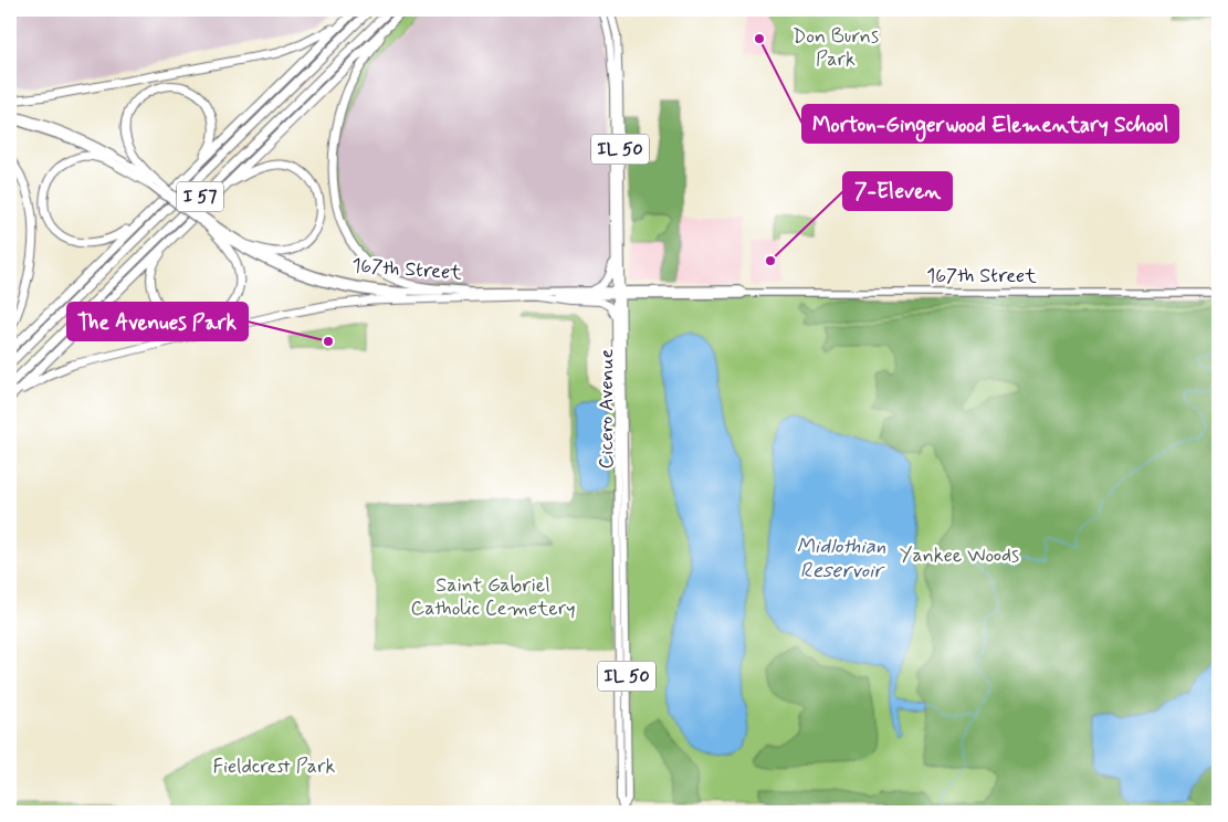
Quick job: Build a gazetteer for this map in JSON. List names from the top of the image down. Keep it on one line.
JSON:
{"streets":{"highway":["I 57"],"main road":["IL 50","167th Street","Cicero Avenue"]},"crossings":[["167th Street","Cicero Avenue"]],"water":["Midlothian Reservoir"],"parks":["Don Burns Park","Yankee Woods","Saint Gabriel Catholic Cemetery","Fieldcrest Park"],"places":["Morton-Gingerwood Elementary School","7-Eleven","The Avenues Park"]}
